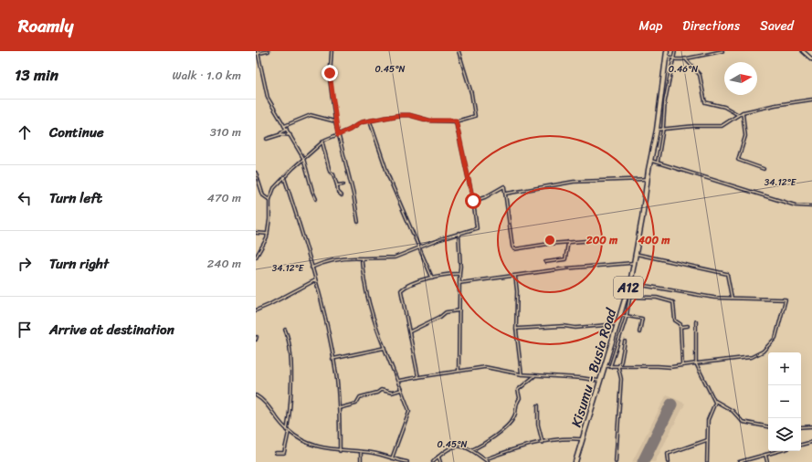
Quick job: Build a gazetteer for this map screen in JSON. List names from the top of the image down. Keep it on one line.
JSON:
{"streets":{"highway":["A12","Kisumu - Busia Road"]},"north":"right","page":{"header":"Roamly","nav":["Map","Directions","Saved"],"heading":["13 min","Walk · 1.0 km"],"list":[["Continue","310 m"],["Turn left","470 m"],["Turn right","240 m"],"Arrive at destination"],"map_buttons":["+","−"]},"coordinates":["0.45°N","0.46°N","34.12°E"],"rings":["200 m","400 m"]}
